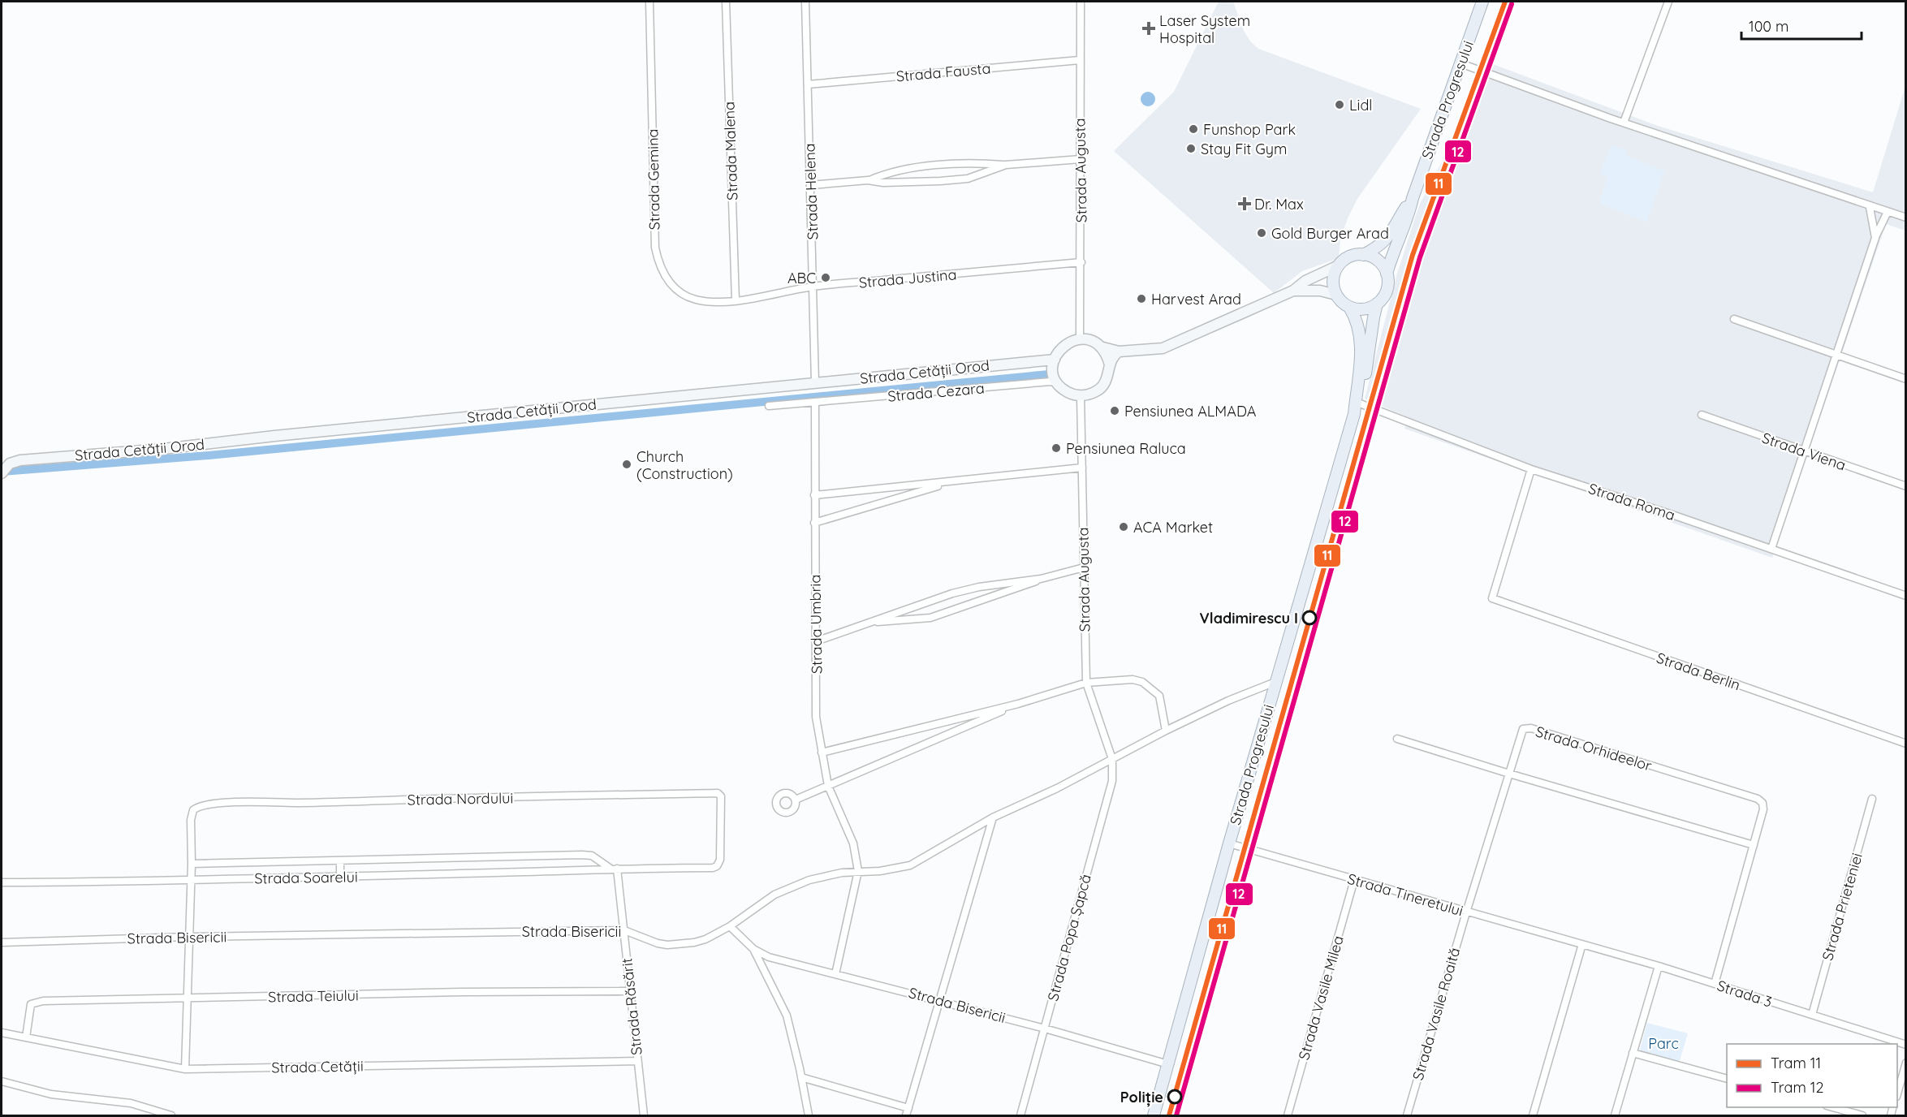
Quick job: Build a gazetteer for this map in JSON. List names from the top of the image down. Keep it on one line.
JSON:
{"streets":{"main road":["Strada Progresului"],"street":["Strada Fausta","Strada Malena","Strada Augusta","Strada Gemina","Strada Helena","Strada Justina","Strada Cetății Orod","Strada Cezara","Strada Viena","Strada Roma","Strada Umbria","Strada Berlin","Strada Orhideelor","Strada Nordului","Strada Soarelui","Strada Tineretului","Strada Prieteniei","Strada Bisericii","Strada Popa Șapcă","Strada 3","Strada Teiului","Strada Vasile Milea","Strada Răsărit","Strada Vasile Roaită","Strada Cetății"]},"crossings":[["Strada Fausta","Strada Augusta"],["Strada Fausta","Strada Helena"],["Strada Progresului","Strada Roma"],["Strada Progresului","Strada Tineretului"],["Strada Progresului","Strada Bisericii"],["Strada Malena","Strada Gemina"],["Strada Malena","Strada Justina"],["Strada Augusta","Strada Justina"],["Strada Augusta","Strada Cetății Orod"],["Strada Augusta","Strada Cezara"],["Strada Augusta","Strada Popa Șapcă"],["Strada Gemina","Strada Justina"],["Strada Helena","Strada Justina"],["Strada Helena","Strada Cetății Orod"],["Strada Cetății Orod","Strada Cezara"],["Strada Roma","Strada Berlin"],["Strada Orhideelor","Strada Tineretului"],["Strada Orhideelor","Strada Vasile Roaită"],["Strada Nordului","Strada Soarelui"],["Strada Nordului","Strada Bisericii"],["Strada Nordului","Strada Teiului"],["Strada Nordului","Strada Cetății"],["Strada Soarelui","Strada Răsărit"],["Strada Tineretului","Strada 3"],["Strada Tineretului","Strada Vasile Milea"],["Strada Tineretului","Strada Vasile Roaită"],["Strada Prieteniei","Strada 3"],["Strada Bisericii","Strada Popa Șapcă"],["Strada Bisericii","Strada Răsărit"],["Strada Teiului","Strada Răsărit"],["Strada Teiului","Strada Cetății"],["Strada Răsărit","Strada Cetății"]],"parks":["Parc"],"places":{"health":["Laser System Hospital","Dr. Max"],"other":["Lidl","Funshop Park","Stay Fit Gym","Gold Burger Arad","ABC","Harvest Arad","Pensiunea ALMADA","Pensiunea Raluca","Church (Construction)","ACA Market","Vladimirescu I","Poliție"]},"lines":["tram line 11","tram line 12"],"legend":["Tram 11","Tram 12"],"scale_bar":"100 m"}
